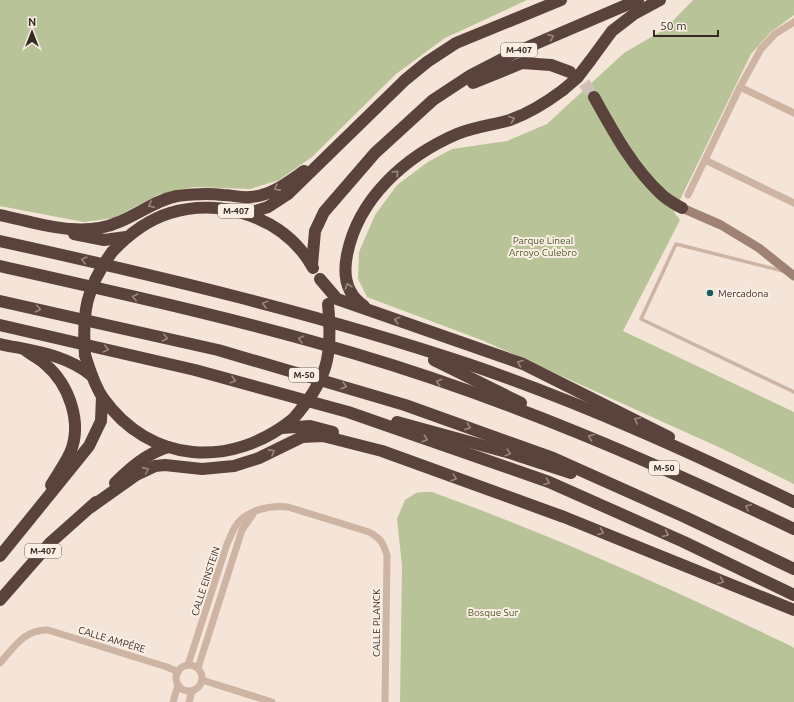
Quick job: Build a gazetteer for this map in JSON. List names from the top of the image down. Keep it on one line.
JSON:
{"streets":{"highway":["M-407","M-50"],"street":["CALLE EINSTEIN","CALLE PLANCK","CALLE AMPÉRE"]},"crossings":[["CALLE EINSTEIN","CALLE PLANCK"],["CALLE EINSTEIN","CALLE AMPÉRE"]],"parks":["Parque Lineal Arroyo Culebro","Bosque Sur"],"places":["Mercadona"],"scale_bar":"50 m","north":"top"}
